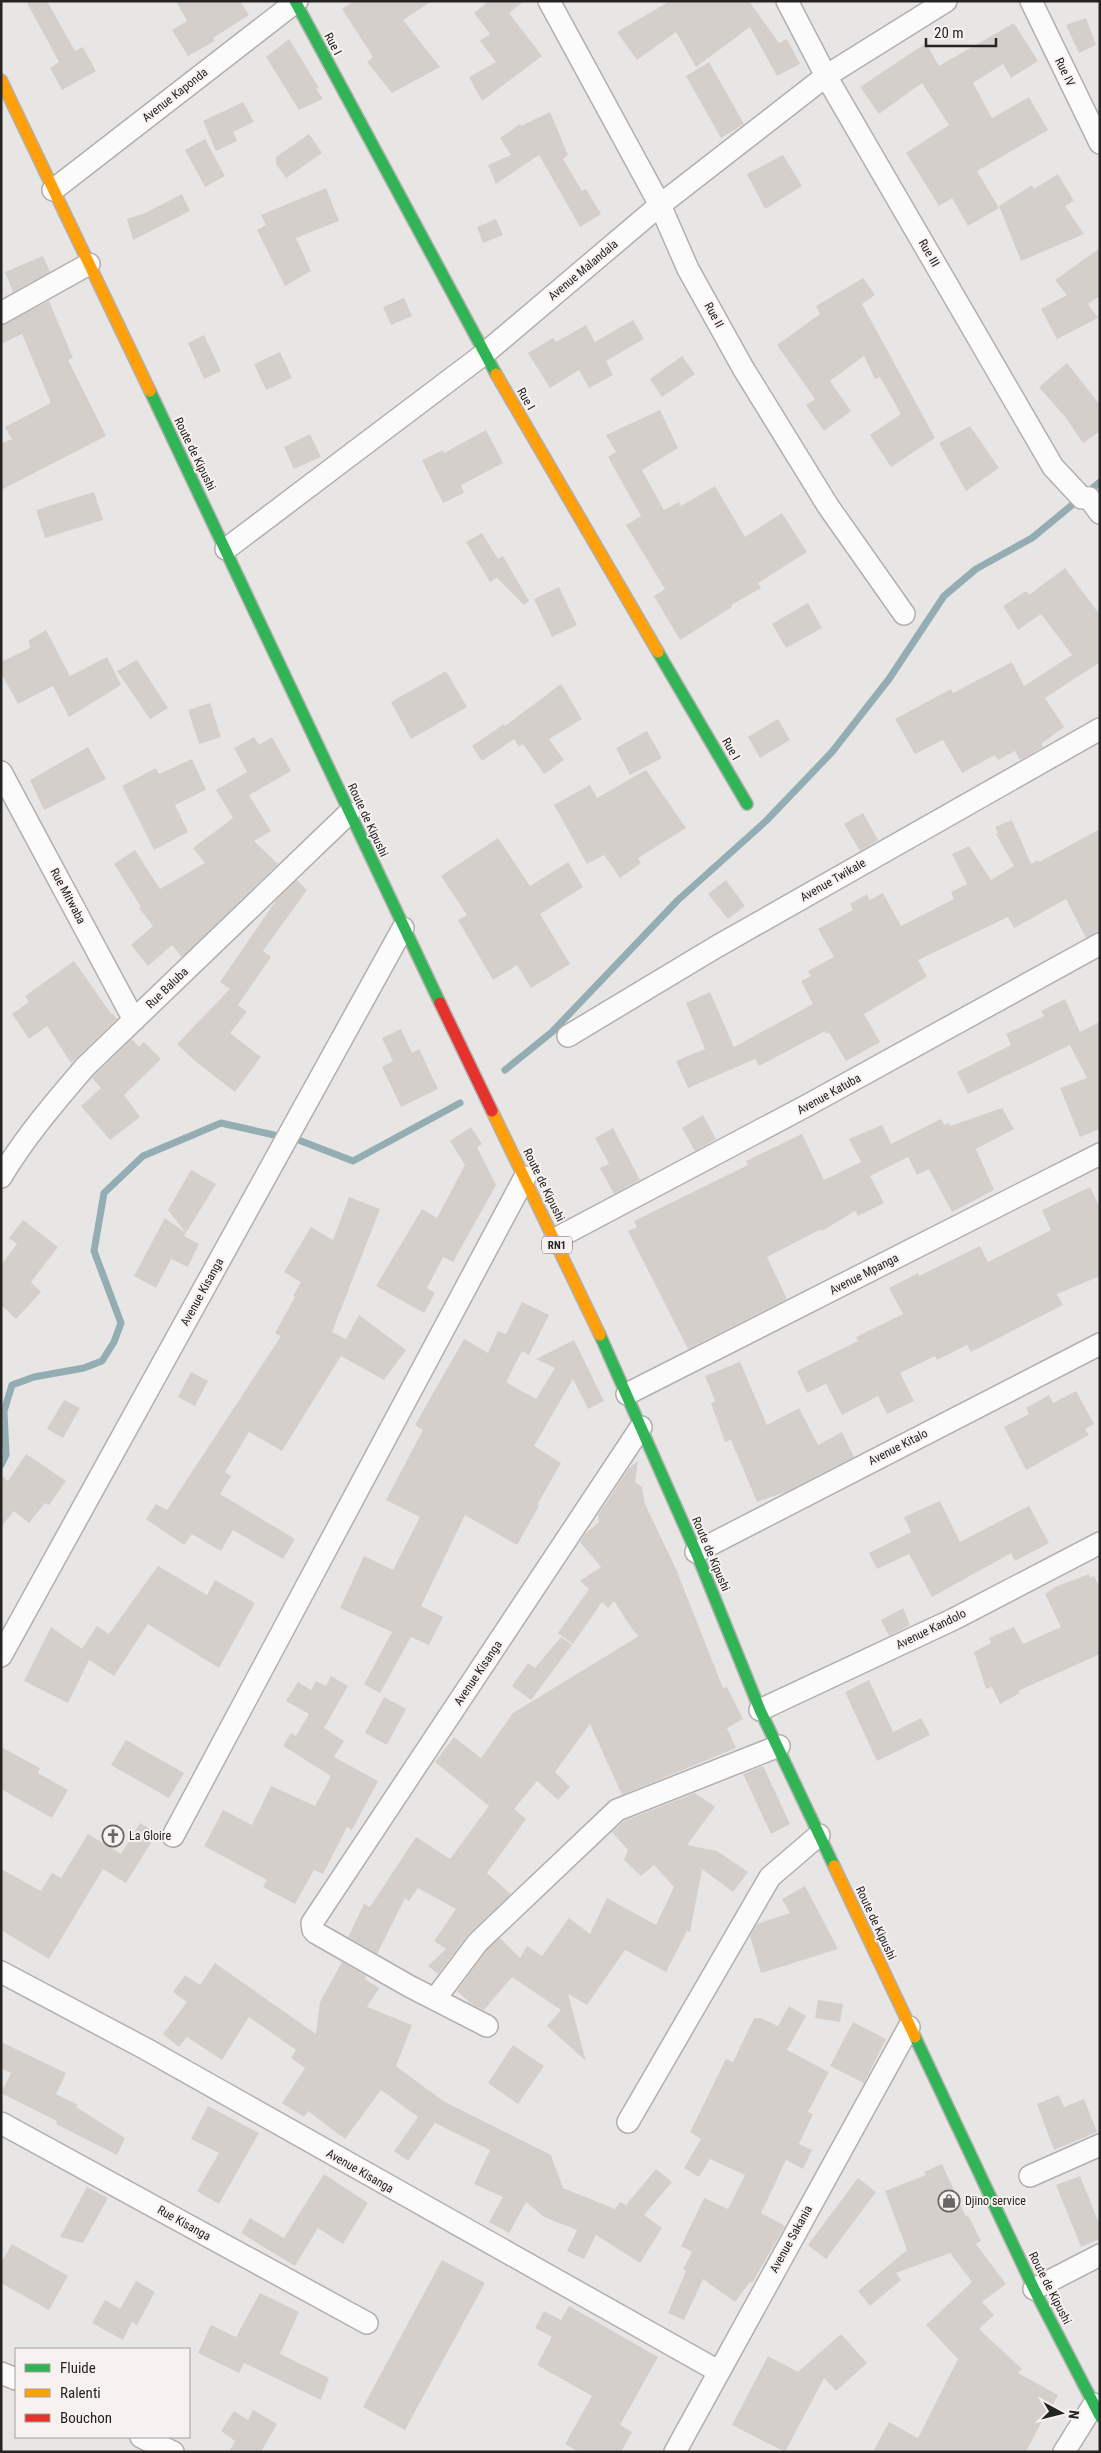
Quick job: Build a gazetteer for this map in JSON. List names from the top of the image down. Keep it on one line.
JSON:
{"streets":{"main road":["Rue I","Route de Kipushi","RN1"],"street":["Rue IV","Avenue Kaponda","Rue III","Avenue Malandala","Rue II","Avenue Twikale","Rue Mitwaba","Rue Baluba","Avenue Katuba","Avenue Mpanga","Avenue Kisanga","Avenue Kitalo","Avenue Kandolo","Rue Kisanga","Avenue Sakania"]},"crossings":[["Rue I","Avenue Kaponda"],["Rue I","Avenue Malandala"],["Avenue Kaponda","Route de Kipushi"],["Rue III","Avenue Malandala"],["Avenue Malandala","Rue II"],["Avenue Malandala","Route de Kipushi"],["Route de Kipushi","Rue Baluba"],["Route de Kipushi","Avenue Katuba"],["Route de Kipushi","Avenue Mpanga"],["Route de Kipushi","Avenue Kisanga"],["Route de Kipushi","Avenue Kitalo"],["Route de Kipushi","Avenue Kandolo"],["Route de Kipushi","Avenue Sakania"],["Rue Mitwaba","Rue Baluba"],["Avenue Kisanga","Avenue Sakania"]],"places":{"church":["La Gloire"],"shop":["Djino service"]},"legend":["Fluide","Ralenti","Bouchon"],"scale_bar":"20 m","north":"right"}
